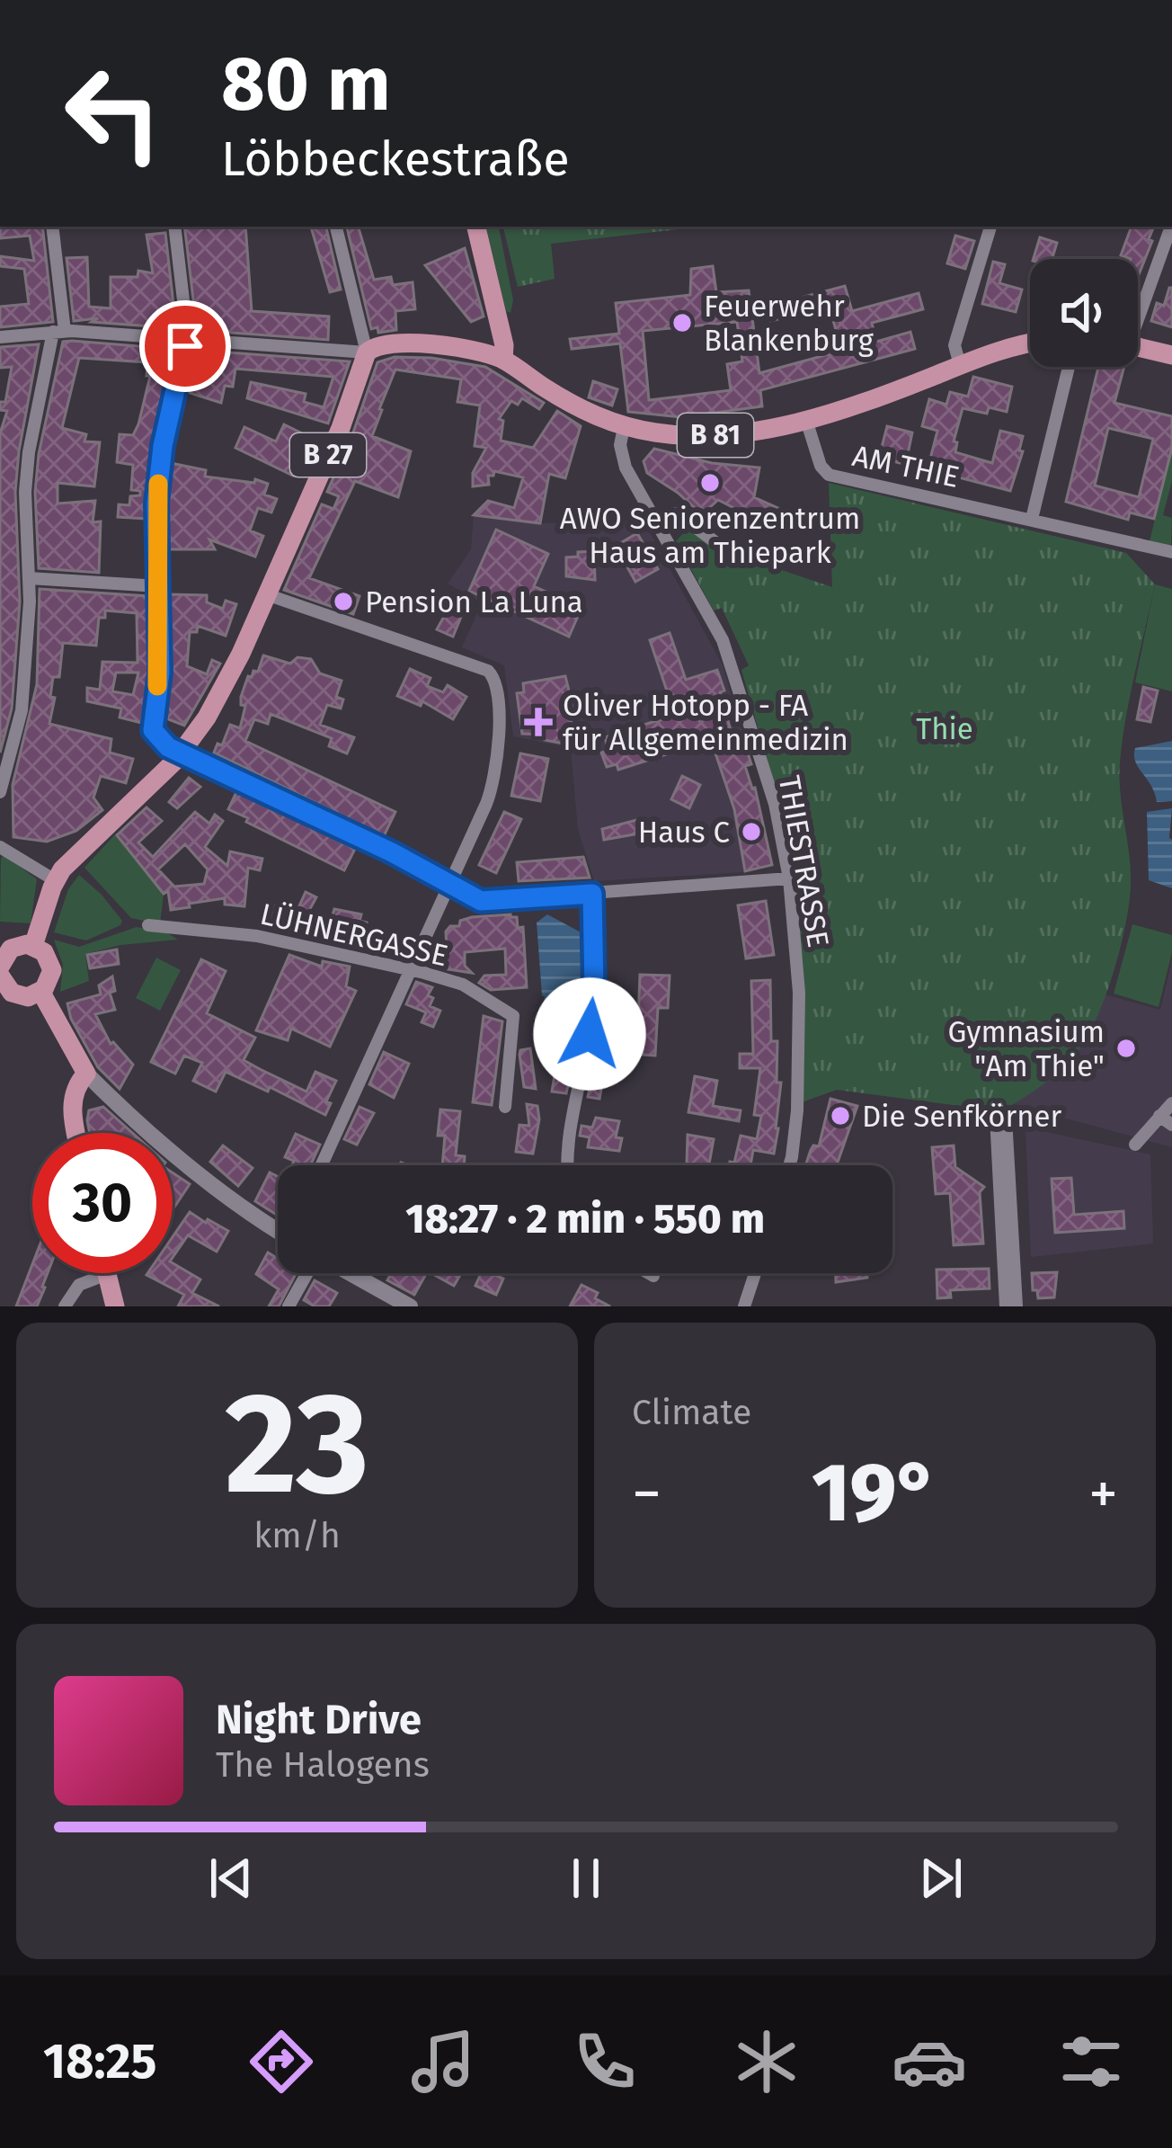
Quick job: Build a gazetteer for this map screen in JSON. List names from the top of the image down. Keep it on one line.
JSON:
{"streets":{"main road":["B 81","B 27"],"street":["AM THIE","THIESTRASSE","LÜHNERGASSE"]},"crossings":[["B 81","AM THIE"],["B 81","THIESTRASSE"]],"parks":["Thie"],"places":{"other":["Feuerwehr Blankenburg","AWO Seniorenzentrum Haus am Thiepark","Pension La Luna","Haus C","Gymnasium \"Am Thie\"","Die Senfkörner"],"health":["Oliver Hotopp - FA für Allgemeinmedizin"]},"page":{"turn":["80 m","Löbbeckestraße"],"limit":"30","trip":"18:27 · 2 min · 550 m","tile":[["23","km/h"],"Climate"],"heat":["−","19°","+"],"song":["Night Drive","The Halogens"],"tabs":"18:25"}}
